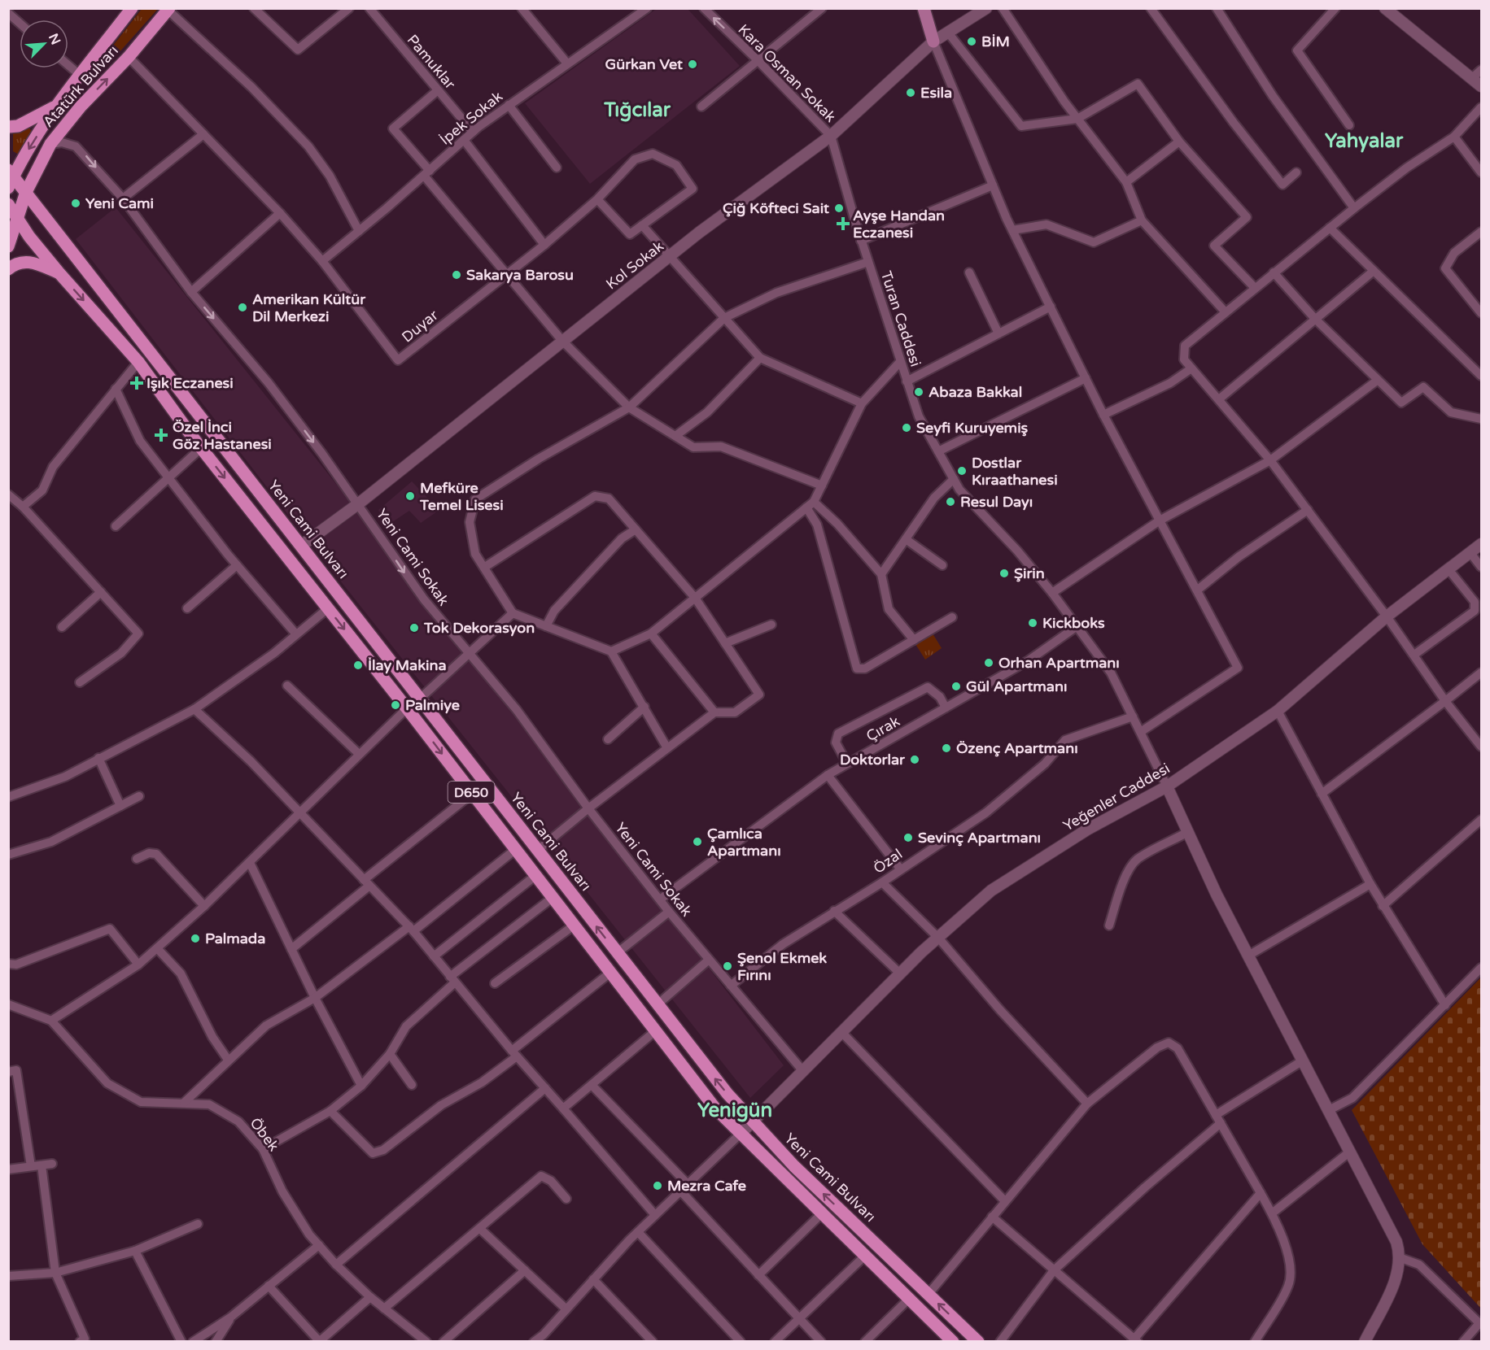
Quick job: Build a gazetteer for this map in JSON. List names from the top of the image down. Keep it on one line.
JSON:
{"streets":{"main road":["Atatürk Bulvarı","Yeni Cami Bulvarı","D650"],"street":["Pamuklar","Kara Osman Sokak","İpek Sokak","Kol Sokak","Turan Caddesi","Duyar","Yeni Cami Sokak","Çırak","Yeğenler Caddesi","Özal","Öbek"]},"crossings":[["Pamuklar","İpek Sokak"],["Kara Osman Sokak","Kol Sokak"],["Kara Osman Sokak","Turan Caddesi"],["Atatürk Bulvarı","Duyar"],["Atatürk Bulvarı","Yeni Cami Bulvarı"],["Atatürk Bulvarı","Yeni Cami Sokak"],["Atatürk Bulvarı","D650"],["İpek Sokak","Duyar"],["Kol Sokak","Turan Caddesi"],["Kol Sokak","Yeni Cami Bulvarı"],["Kol Sokak","Yeni Cami Sokak"],["Turan Caddesi","Çırak"],["Turan Caddesi","Yeğenler Caddesi"],["Turan Caddesi","Özal"],["Yeni Cami Bulvarı","Yeğenler Caddesi"],["Yeni Cami Sokak","Çırak"],["Yeni Cami Sokak","Yeğenler Caddesi"],["Yeni Cami Sokak","Özal"],["D650","Yeğenler Caddesi"]],"one_way":["Kara Osman Sokak","Yeni Cami Sokak"],"districts":["Tığcılar","Yahyalar","Yenigün"],"places":{"other":["BİM","Gürkan Vet","Esila","Yeni Cami","Çiğ Köfteci Sait","Sakarya Barosu","Amerikan Kültür Dil Merkezi","Abaza Bakkal","Seyfi Kuruyemiş","Dostlar Kıraathanesi","Mefküre Temel Lisesi","Resul Dayı","Şirin","Kickboks","Tok Dekorasyon","Orhan Apartmanı","İlay Makina","Gül Apartmanı","Palmiye","Özenç Apartmanı","Doktorlar","Sevinç Apartmanı","Çamlıca Apartmanı","Palmada","Şenol Ekmek Fırını","Mezra Cafe"],"health":["Ayşe Handan Eczanesi","Işık Eczanesi","Özel İnci Göz Hastanesi"]},"north":"top right"}
